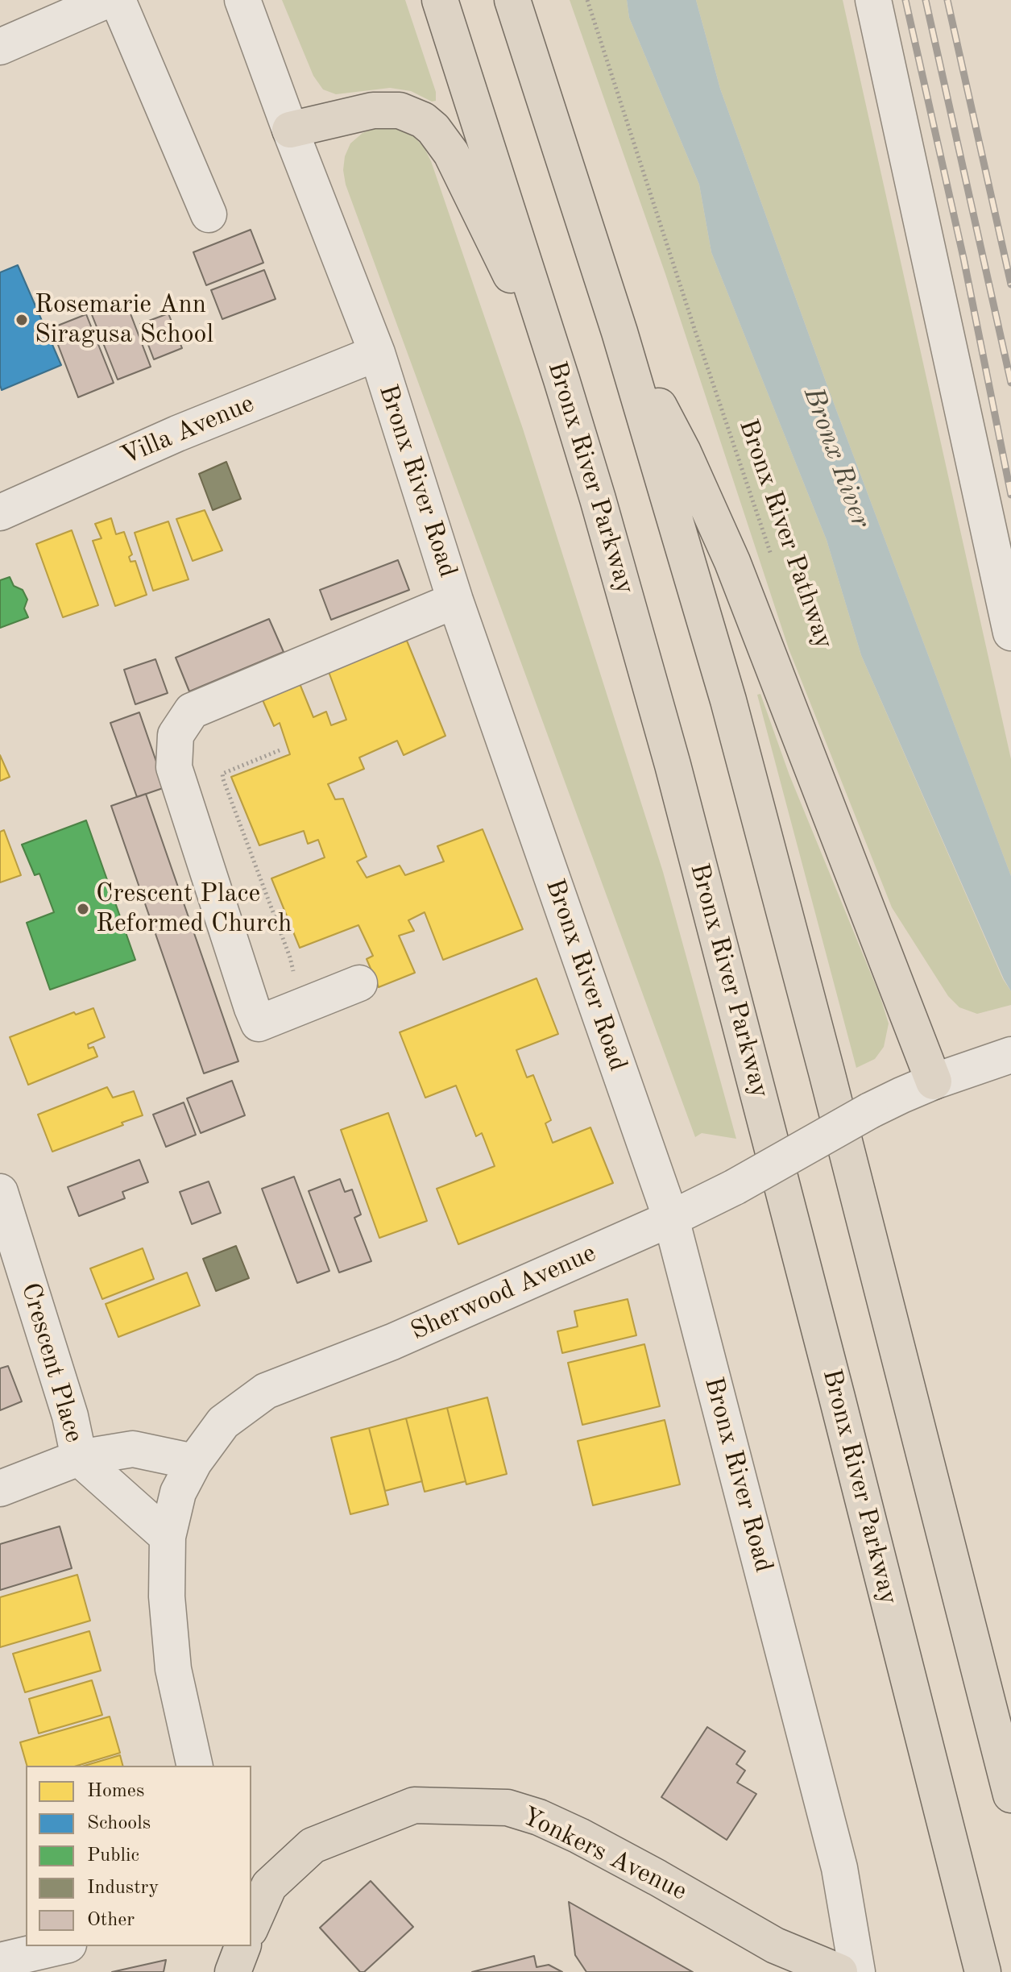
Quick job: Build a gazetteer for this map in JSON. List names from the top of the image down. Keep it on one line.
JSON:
{"streets":{"main road":["Bronx River Parkway","Yonkers Avenue"],"street":["Villa Avenue","Bronx River Road","Sherwood Avenue","Crescent Place"],"path":["Bronx River Pathway"]},"crossings":[["Villa Avenue","Bronx River Road"],["Bronx River Road","Sherwood Avenue"]],"water":["Bronx River"],"places":["Rosemarie Ann Siragusa School","Crescent Place Reformed Church"],"legend":["Homes","Schools","Public","Industry","Other"]}
